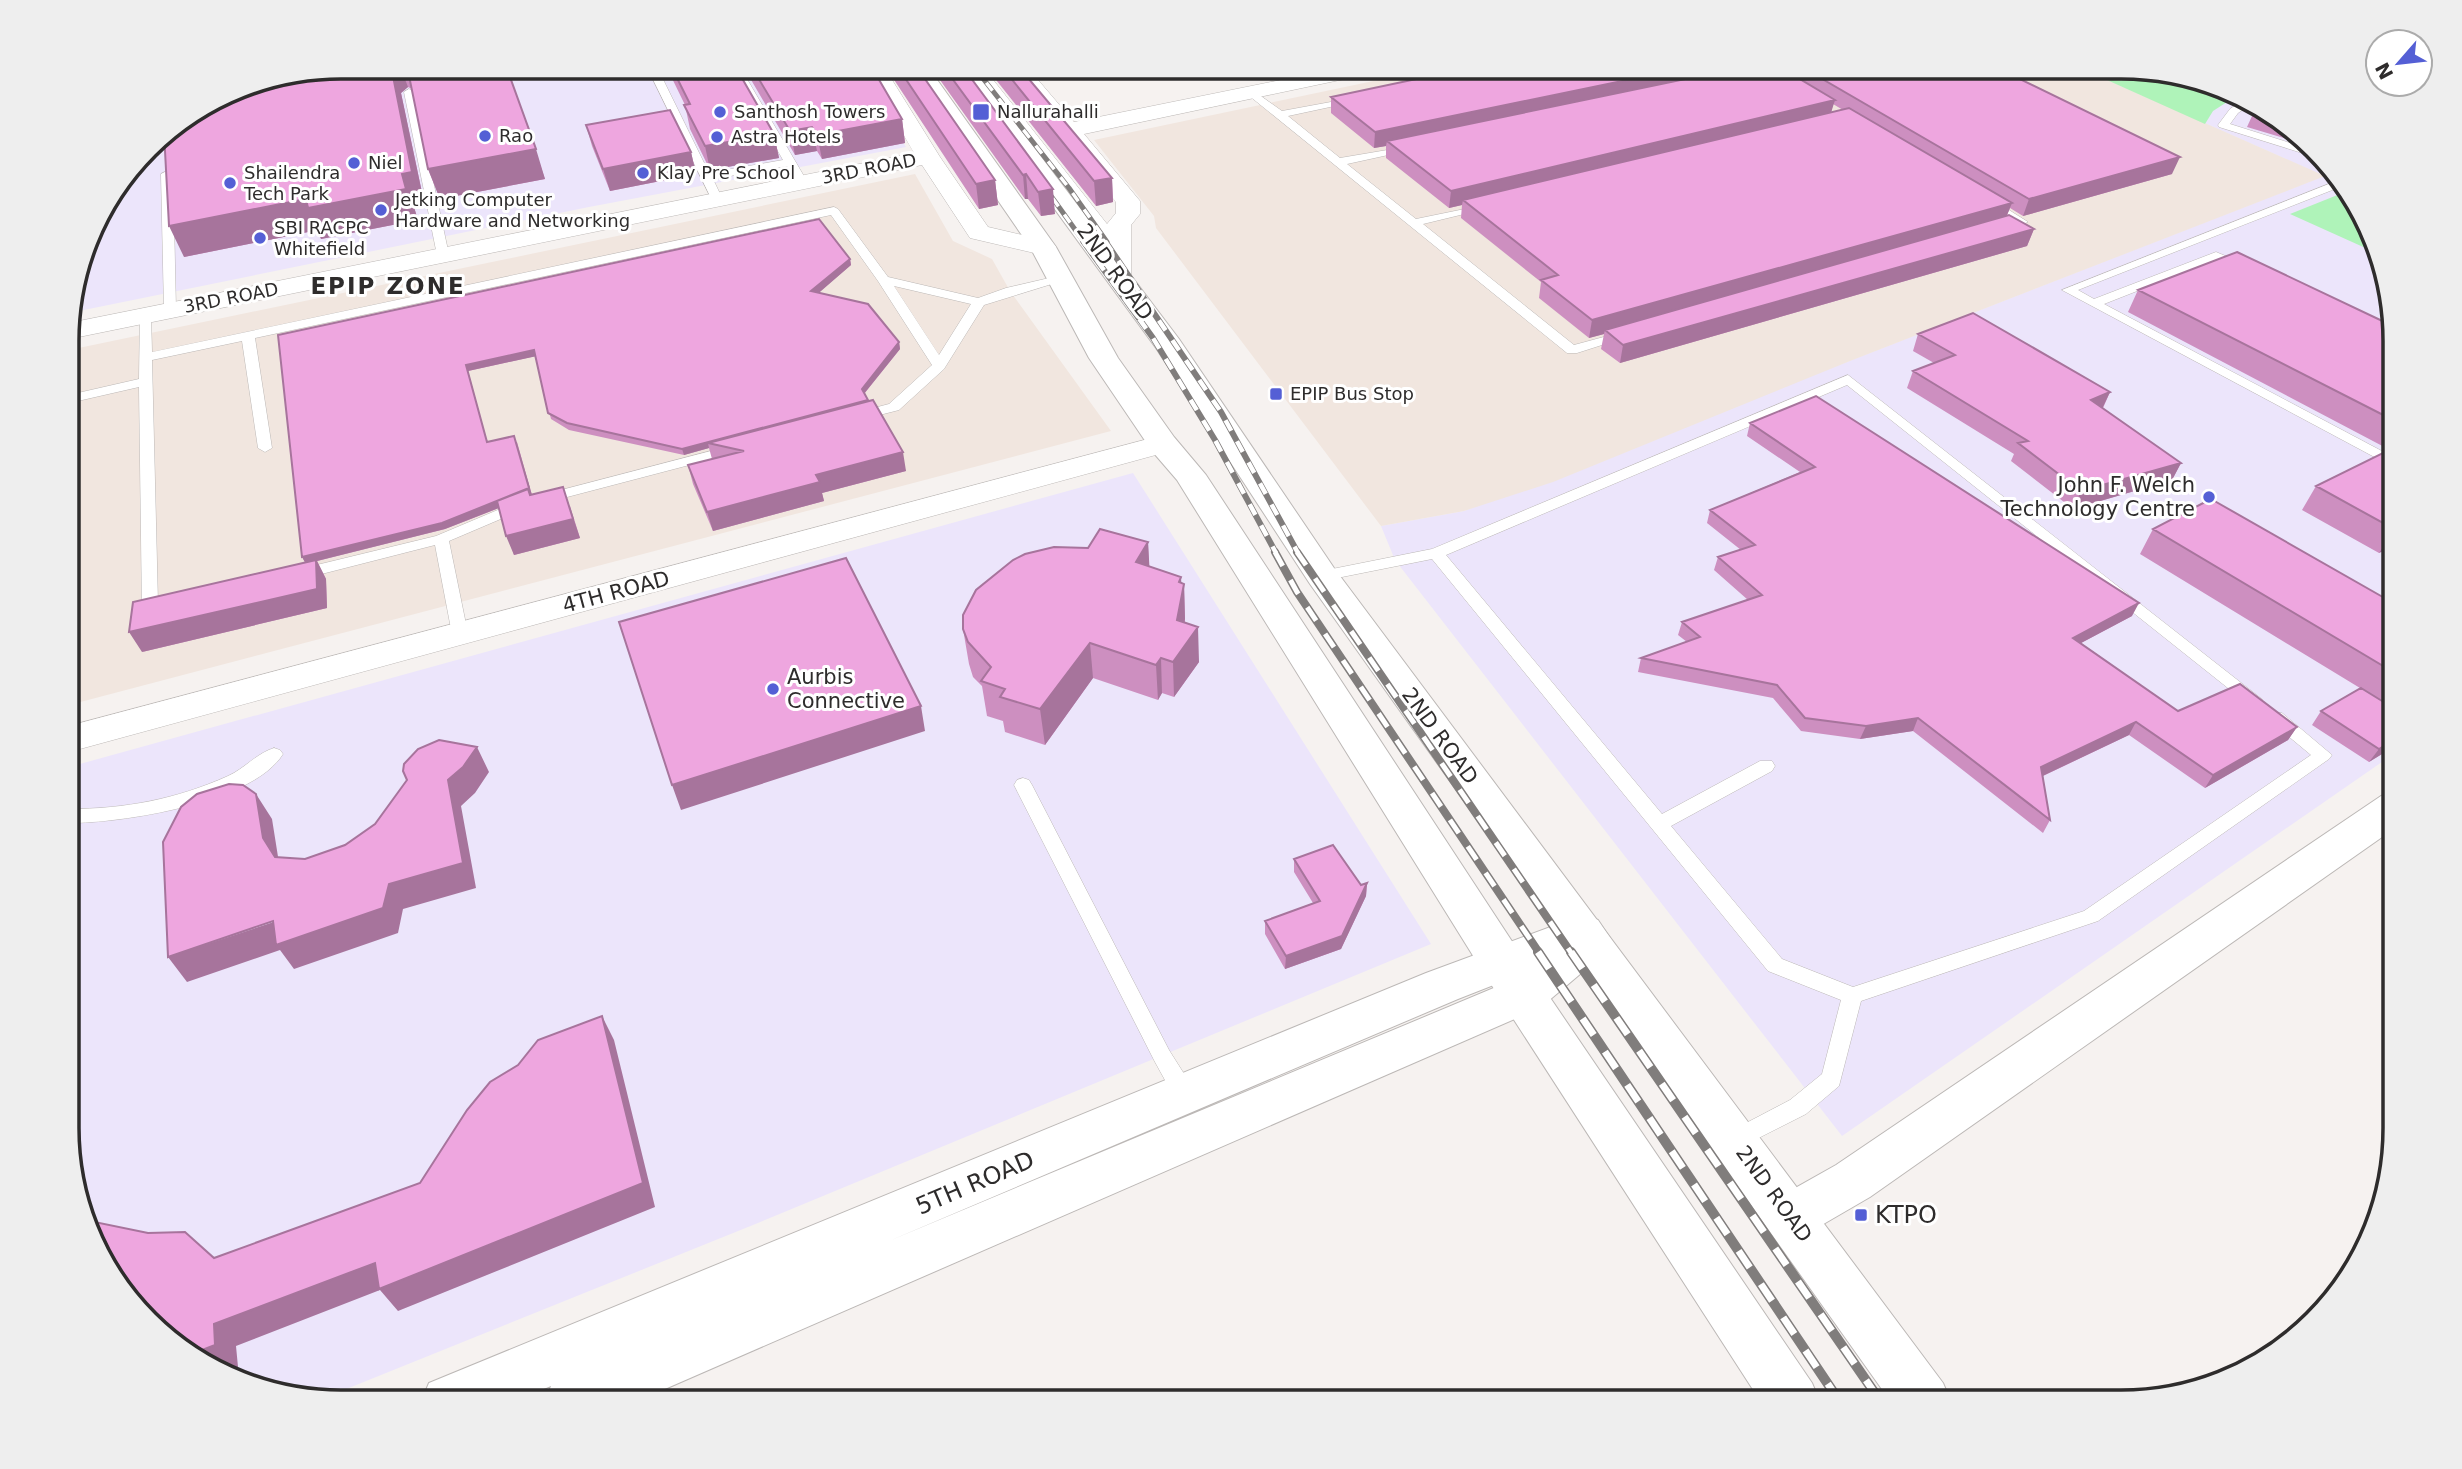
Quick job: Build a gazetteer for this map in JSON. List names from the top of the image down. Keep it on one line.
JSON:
{"streets":{"main road":["2ND ROAD","5TH ROAD"],"street":["3RD ROAD","4TH ROAD"]},"districts":["EPIP ZONE"],"places":{"other":["Santhosh Towers","Rao","Astra Hotels","Niel","Klay Pre School","Shailendra Tech Park","Jetking Computer Hardware and Networking","SBI RACPC Whitefield","John F. Welch Technology Centre","Aurbis Connective"],"transit":["Nallurahalli","EPIP Bus Stop","KTPO"]},"north":"bottom left"}
